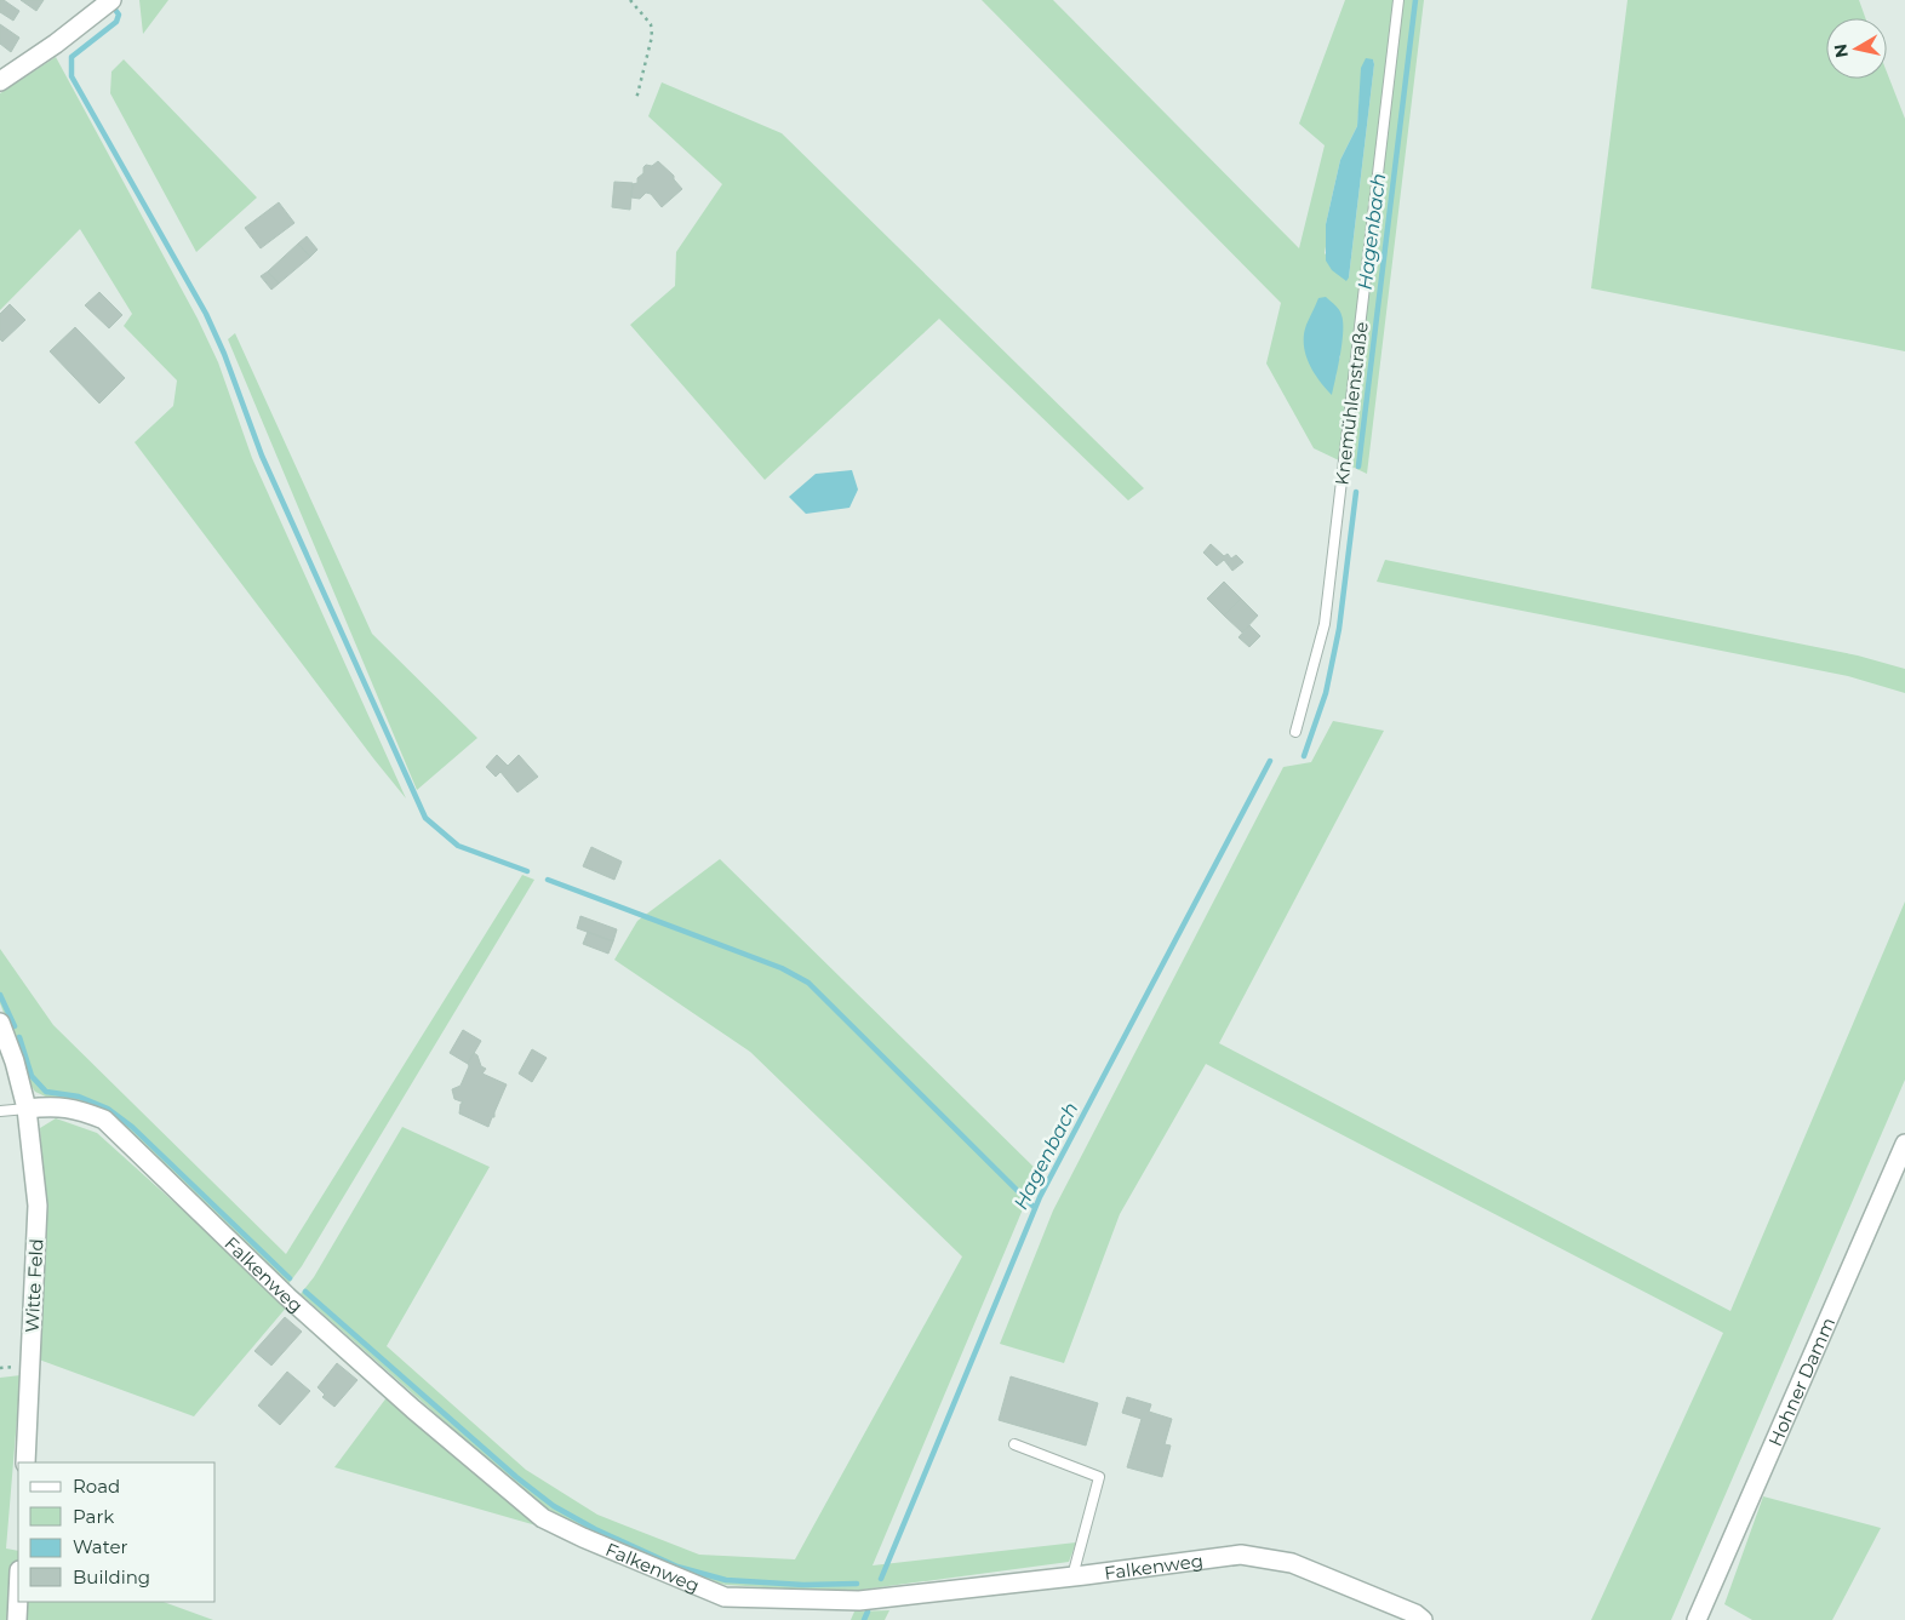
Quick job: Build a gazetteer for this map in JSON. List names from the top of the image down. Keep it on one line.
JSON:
{"streets":{"street":["Falkenweg","Witte Feld","Hohner Damm"],"lane":["Knemühlenstraße"]},"crossings":[["Falkenweg","Witte Feld"]],"water":["Hagenbach"],"legend":["Road","Park","Water","Building"],"north":"left"}
